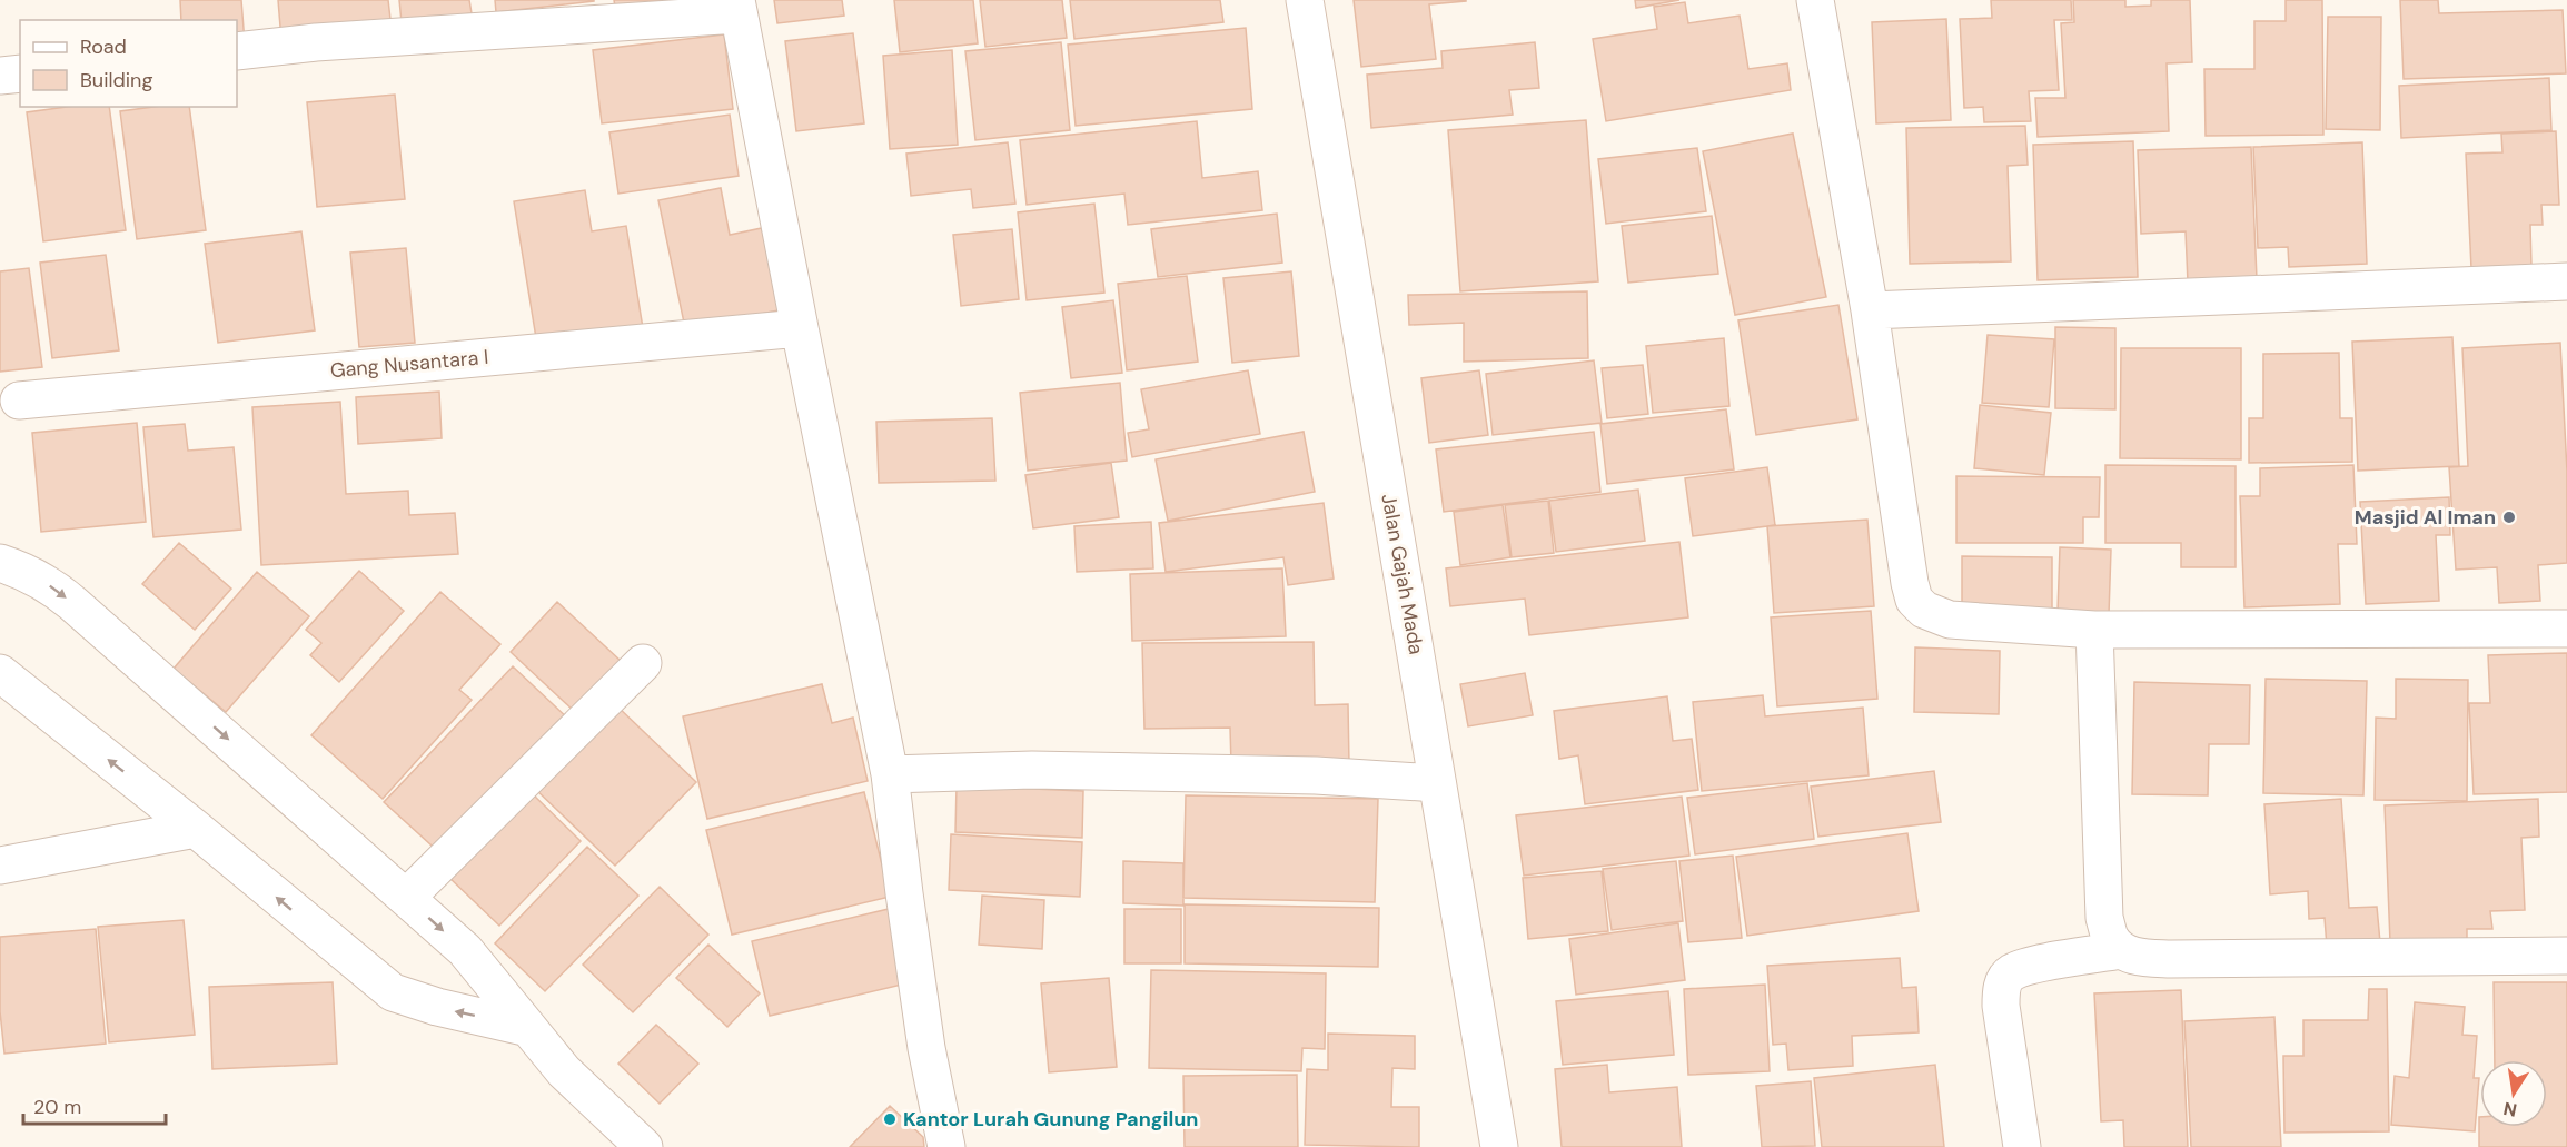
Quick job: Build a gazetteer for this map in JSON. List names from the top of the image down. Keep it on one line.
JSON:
{"streets":{"street":["Gang Nusantara I","Jalan Gajah Mada"]},"places":["Masjid Al Iman","Kantor Lurah Gunung Pangilun"],"legend":["Road","Building"],"scale_bar":"20 m","north":"bottom"}
